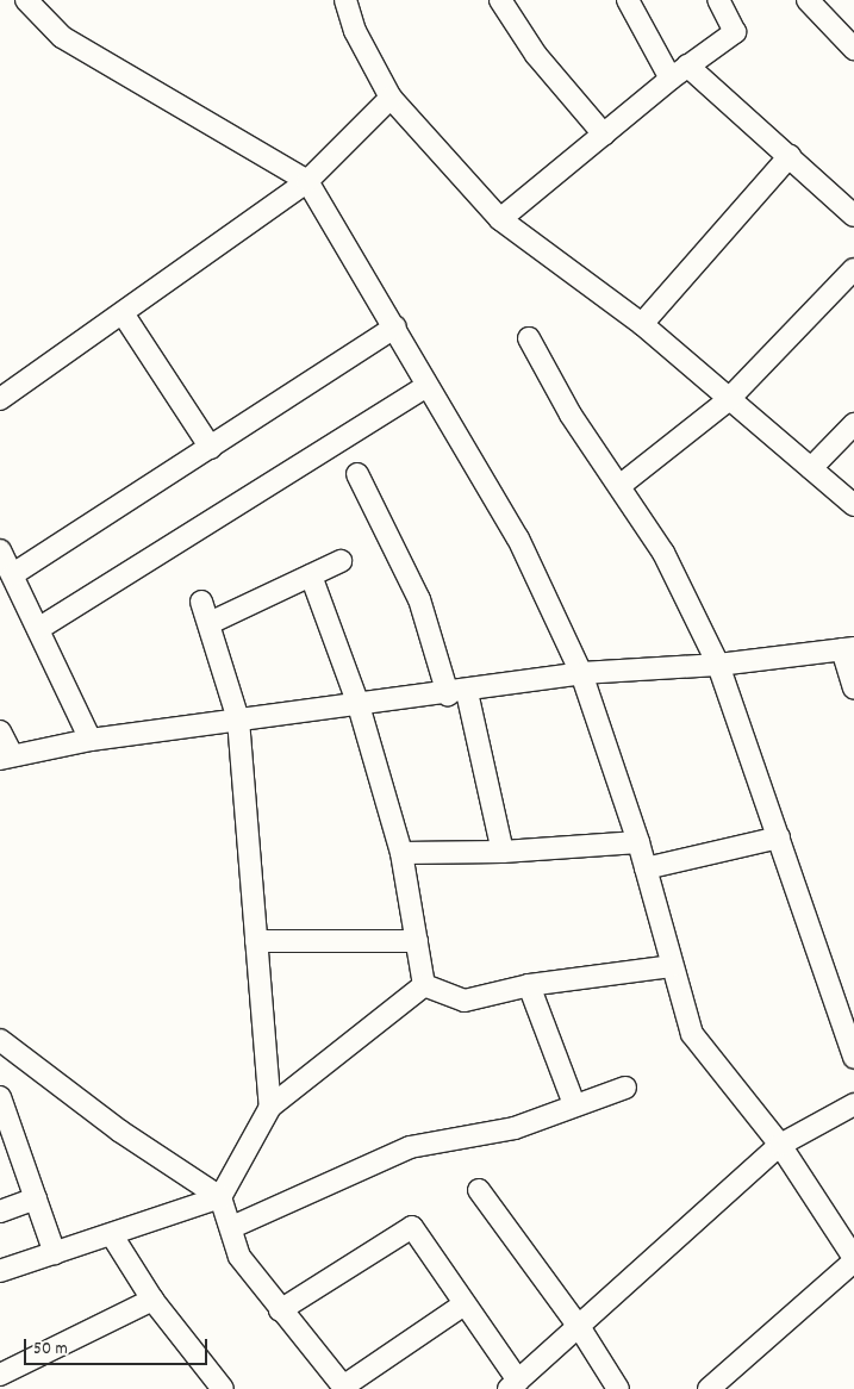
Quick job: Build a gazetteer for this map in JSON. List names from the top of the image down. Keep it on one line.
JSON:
{"scale_bar":"50 m"}
